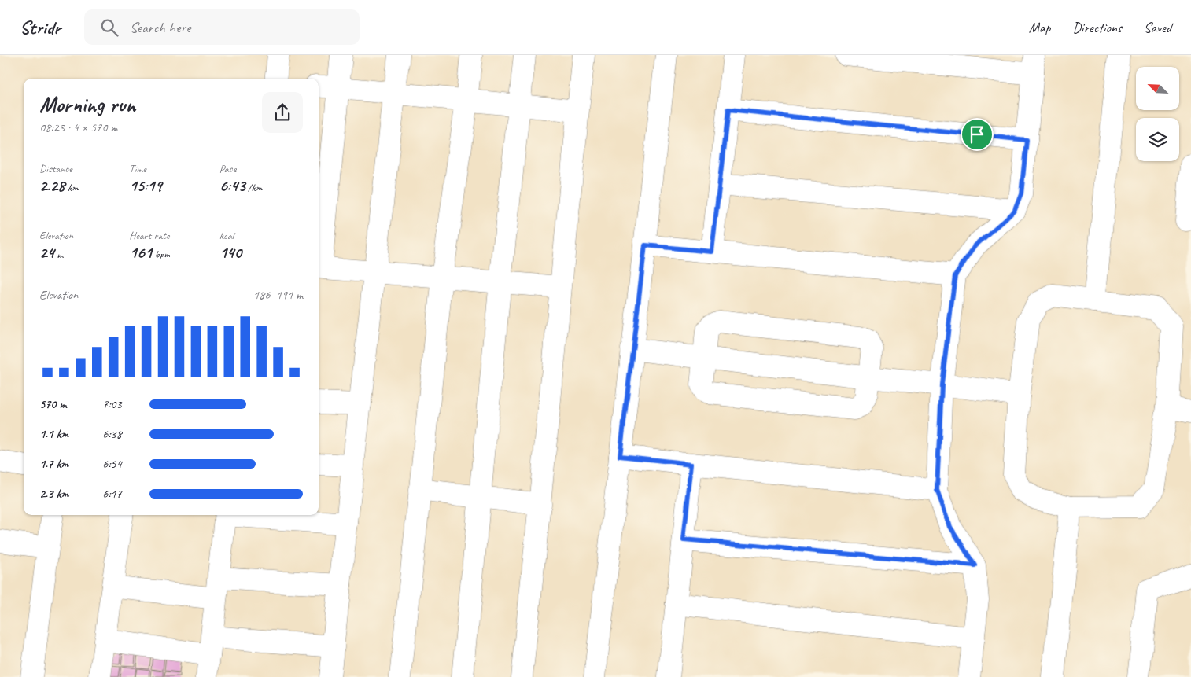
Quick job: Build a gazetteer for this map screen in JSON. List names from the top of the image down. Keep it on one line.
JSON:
{"north":"top left","page":{"header":"Stridr","search":"Search here","nav":["Map","Directions","Saved"],"heading":["Morning run","08:23 · 4 × 570 m"],"stats":[["Distance","2.28 km"],["Time","15:19"],["Pace","6:43 /km"],["Elevation","24 m"],["Heart rate","161 bpm"],["kcal","140"]],"chart":["Elevation","186–191 m"],"list":[{"name":"570 m","note":"7:03"},{"name":"1.1 km","note":"6:38"},{"name":"1.7 km","note":"6:54"},{"name":"2.3 km","note":"6:17"}]}}
